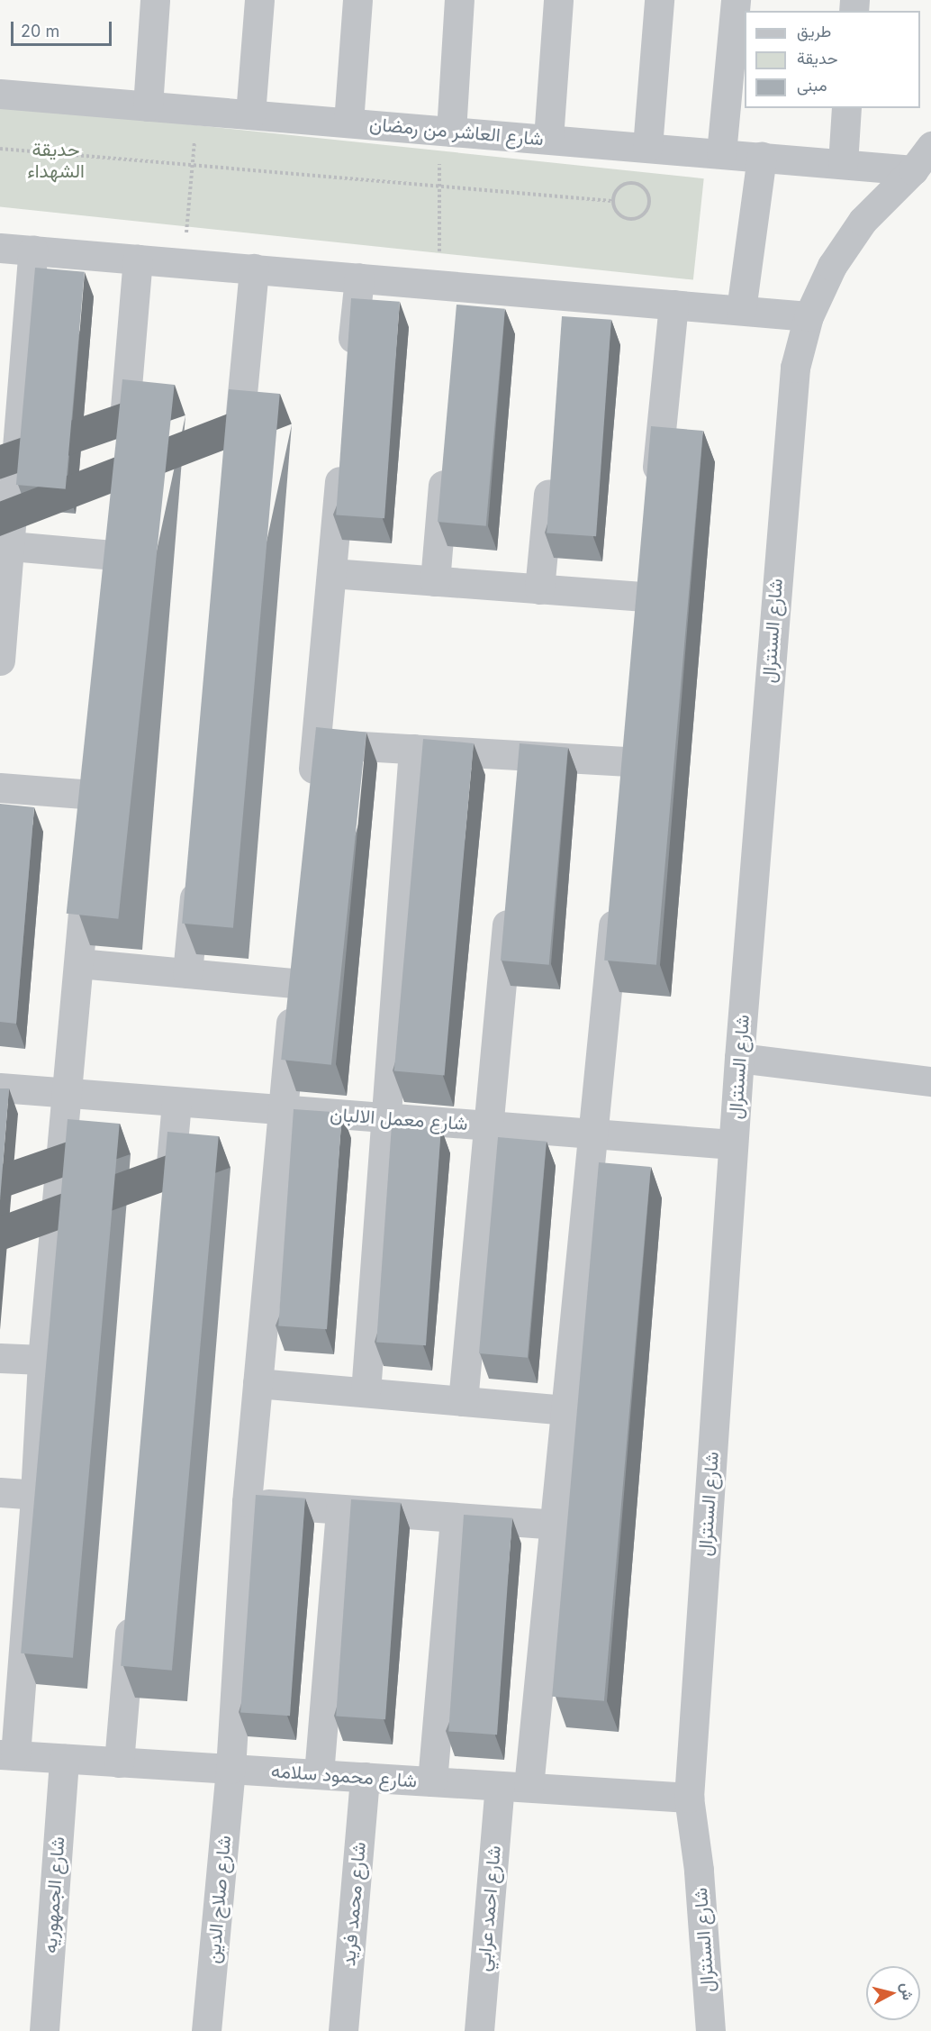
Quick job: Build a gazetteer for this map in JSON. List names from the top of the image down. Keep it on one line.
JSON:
{"streets":{"street":["شارع العاشر من رمضان","شارع السنترال","شارع معمل الالبان","شارع محمود سلامه","شارع الجمهوريه","شارع صلاح الدين","شارع محمد فريد","شارع احمد عرابي"]},"crossings":[["شارع العاشر من رمضان","شارع السنترال"],["شارع السنترال","شارع معمل الالبان"],["شارع السنترال","شارع محمود سلامه"],["شارع معمل الالبان","شارع صلاح الدين"],["شارع معمل الالبان","شارع احمد عرابي"],["شارع محمود سلامه","شارع الجمهوريه"],["شارع محمود سلامه","شارع صلاح الدين"],["شارع محمود سلامه","شارع محمد فريد"],["شارع محمود سلامه","شارع احمد عرابي"]],"parks":["حديقة الشهداء"],"legend":["طريق","حديقة","مبنى"],"scale_bar":"20 m","north":"right"}
